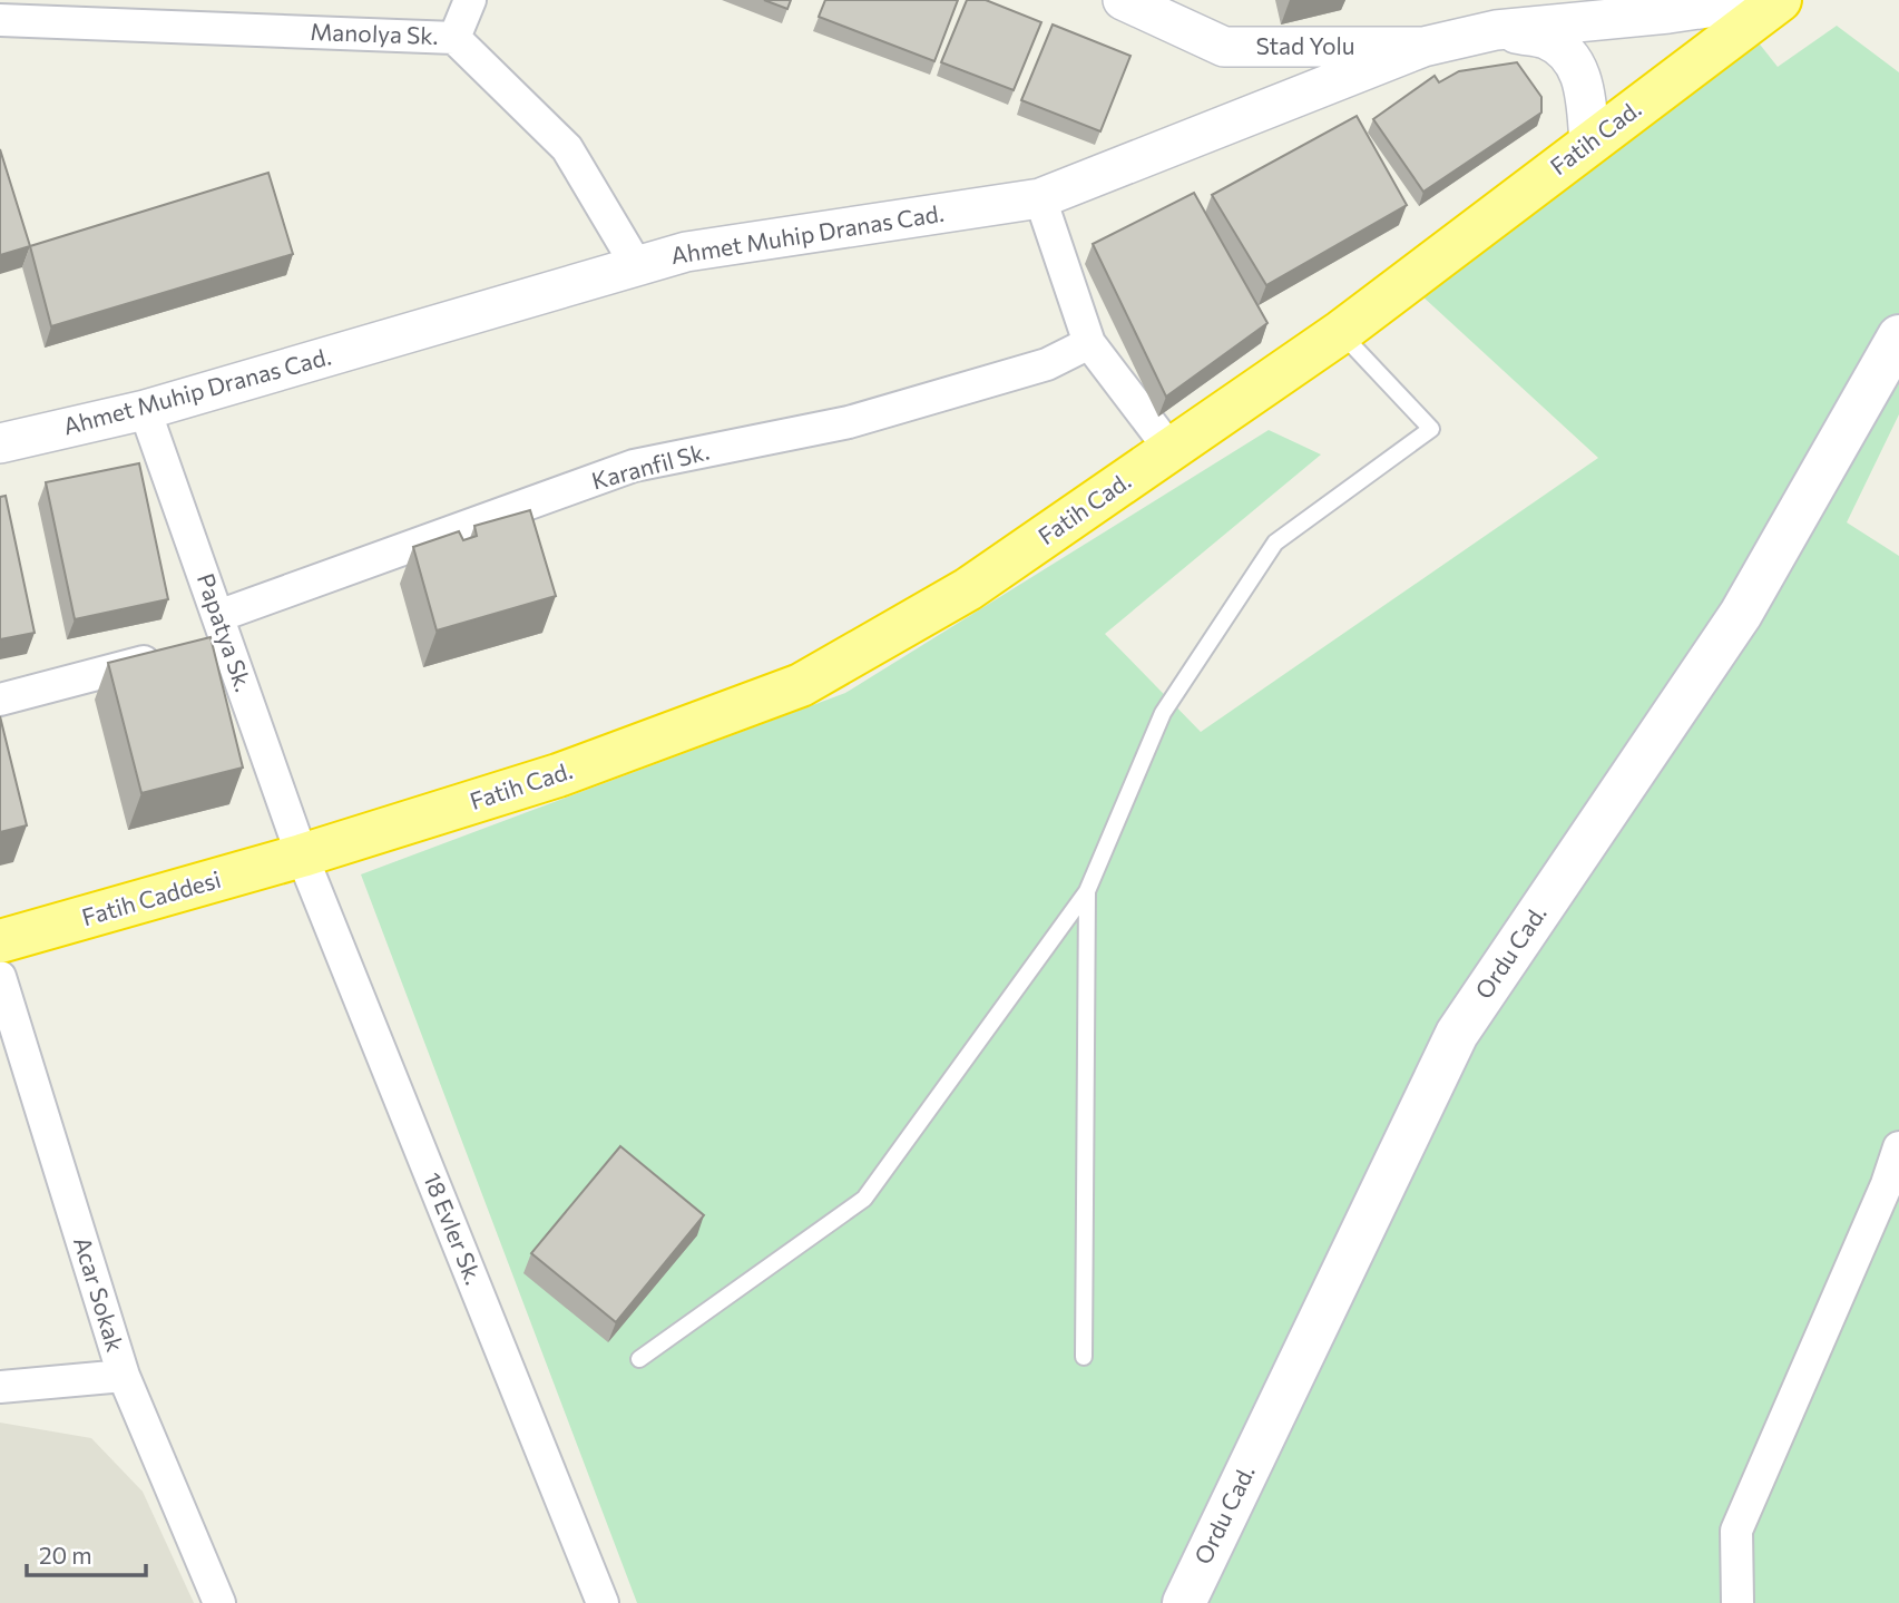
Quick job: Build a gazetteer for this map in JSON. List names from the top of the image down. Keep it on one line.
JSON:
{"streets":{"highway":["Fatih Cad.","Fatih Caddesi"],"main road":["Ordu Cad."],"street":["Manolya Sk.","Stad Yolu","Ahmet Muhip Dranas Cad.","Karanfil Sk.","Papatya Sk.","18 Evler Sk.","Acar Sokak"]},"crossings":[["Manolya Sk.","Ahmet Muhip Dranas Cad."],["Stad Yolu","Fatih Cad."],["Stad Yolu","Ahmet Muhip Dranas Cad."],["Fatih Cad.","Papatya Sk."],["Fatih Cad.","Fatih Caddesi"],["Fatih Cad.","18 Evler Sk."],["Ahmet Muhip Dranas Cad.","Papatya Sk."],["Karanfil Sk.","Papatya Sk."],["Papatya Sk.","Fatih Caddesi"],["Papatya Sk.","18 Evler Sk."],["Fatih Caddesi","18 Evler Sk."]],"scale_bar":"20 m"}
